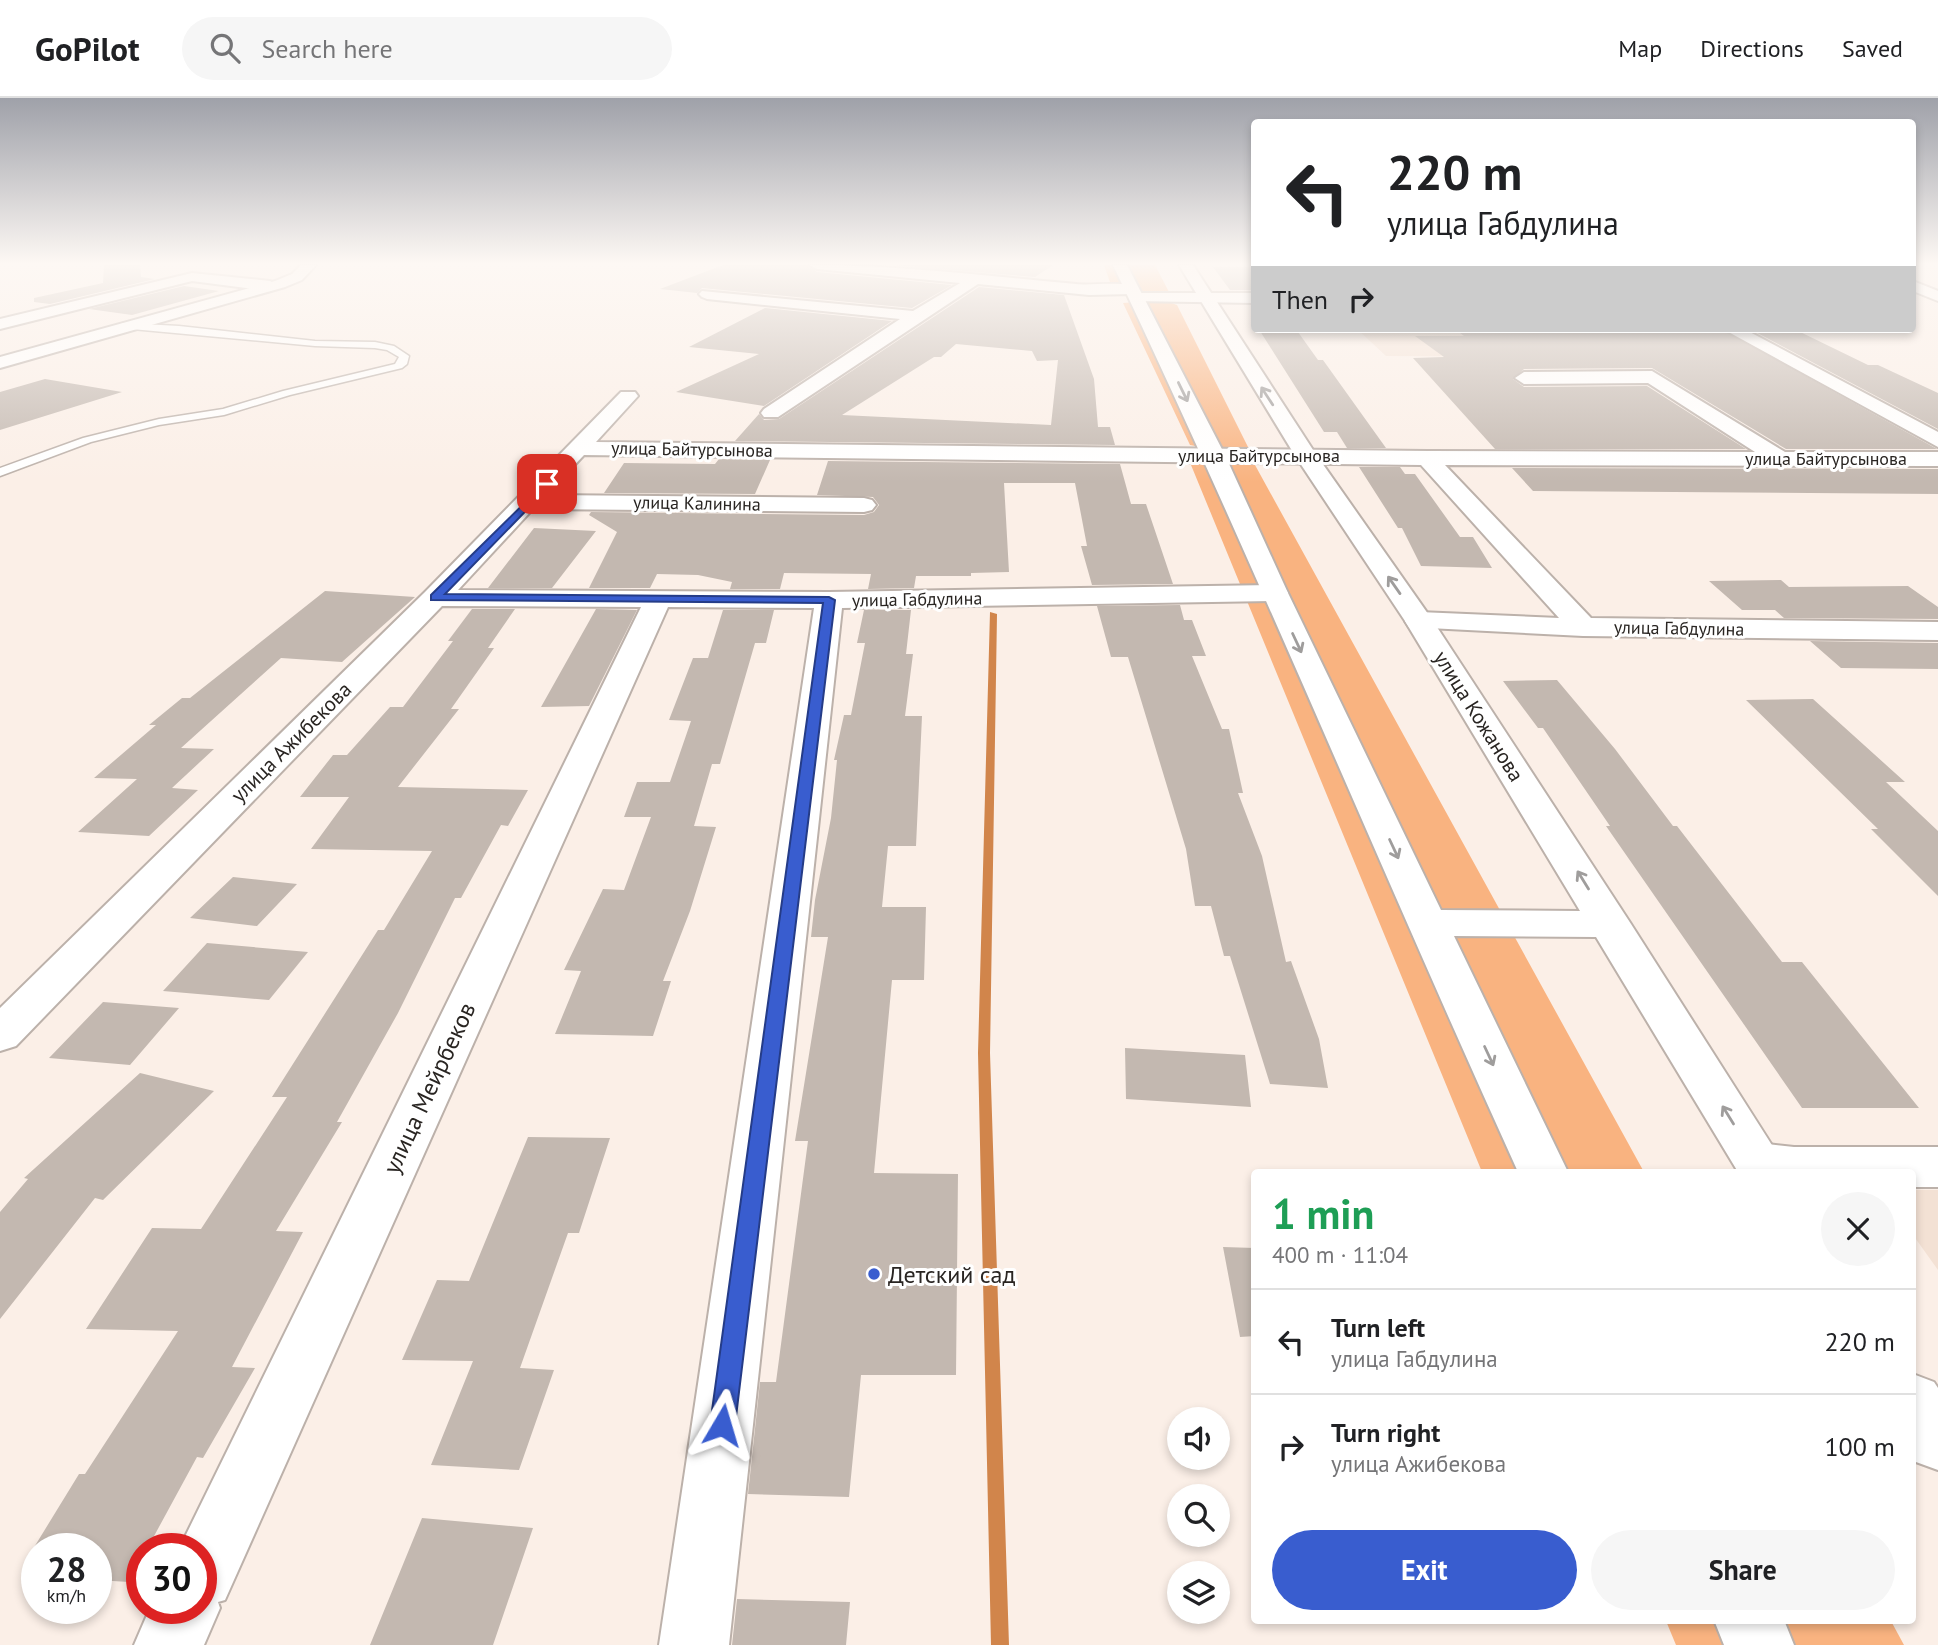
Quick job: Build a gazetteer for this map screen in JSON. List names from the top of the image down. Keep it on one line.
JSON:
{"streets":{"street":["улица Байтурсынова","улица Калинина","улица Габдулина","улица Кожанова","улица Ажибекова","улица Мейрбеков"]},"crossings":[["улица Байтурсынова","улица Кожанова"],["улица Байтурсынова","улица Ажибекова"],["улица Калинина","улица Ажибекова"],["улица Габдулина","улица Кожанова"],["улица Габдулина","улица Ажибекова"],["улица Габдулина","улица Мейрбеков"]],"places":["Детский сад"],"page":{"header":"GoPilot","search":"Search here","nav":["Map","Directions","Saved"],"turn":["220 m","улица Габдулина"],"then":"Then","heading":["1 min","400 m · 11:04"],"list":[{"name":"Turn left","note":"улица Габдулина","value":"220 m"},{"name":"Turn right","note":"улица Ажибекова","value":"100 m"}],"buttons":["Exit","Share"],"speed":"28 km/h","limit":"30"}}
